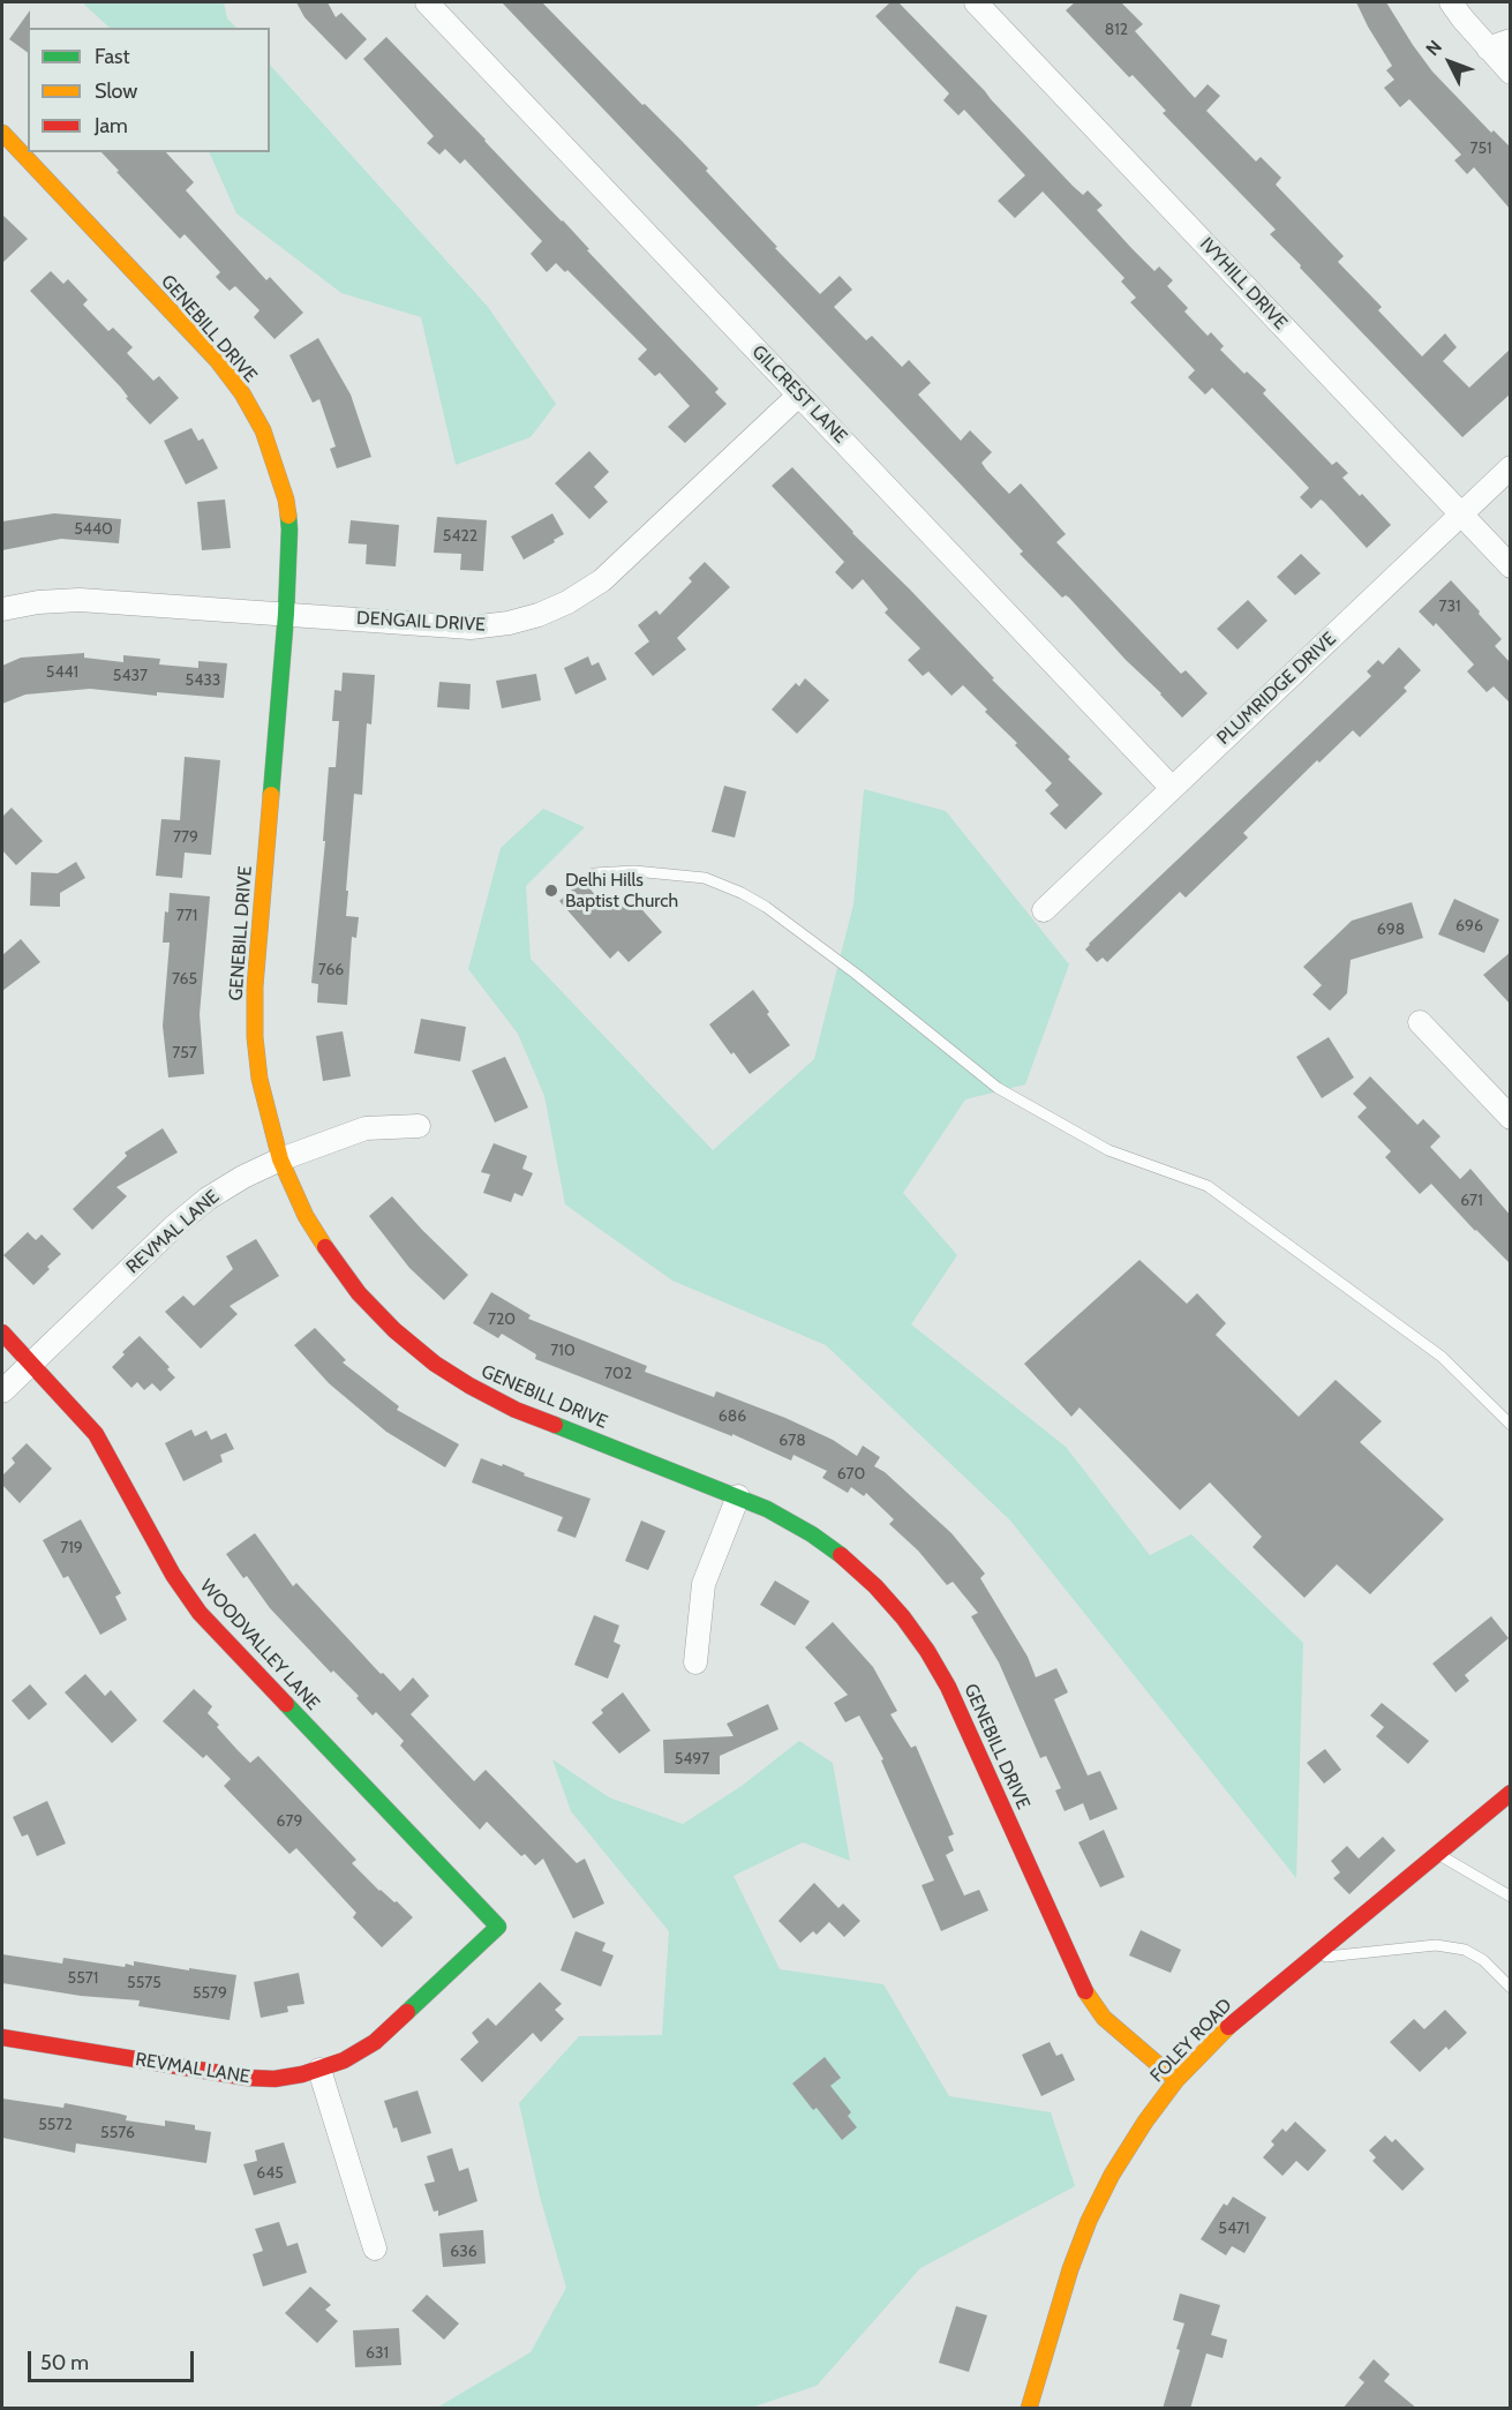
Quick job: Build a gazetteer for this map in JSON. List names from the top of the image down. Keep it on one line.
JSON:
{"streets":{"street":["IVYHILL DRIVE","GENEBILL DRIVE","GILCREST LANE","DENGAIL DRIVE","PLUMRIDGE DRIVE","REVMAL LANE","WOODVALLEY LANE","FOLEY ROAD"]},"crossings":[["IVYHILL DRIVE","PLUMRIDGE DRIVE"],["GENEBILL DRIVE","DENGAIL DRIVE"],["GENEBILL DRIVE","REVMAL LANE"],["GENEBILL DRIVE","FOLEY ROAD"],["GILCREST LANE","DENGAIL DRIVE"],["GILCREST LANE","PLUMRIDGE DRIVE"],["REVMAL LANE","WOODVALLEY LANE"]],"places":["Delhi Hills Baptist Church"],"house_numbers":["812","751","5440","5422","731","5441","5437","5433","779","771","696","698","766","765","757","671","720","710","702","686","678","670","719","5497","679","5571","5575","5579","5572","5576","645","5471","636","631"],"legend":["Fast","Slow","Jam"],"scale_bar":"50 m","north":"top left"}
